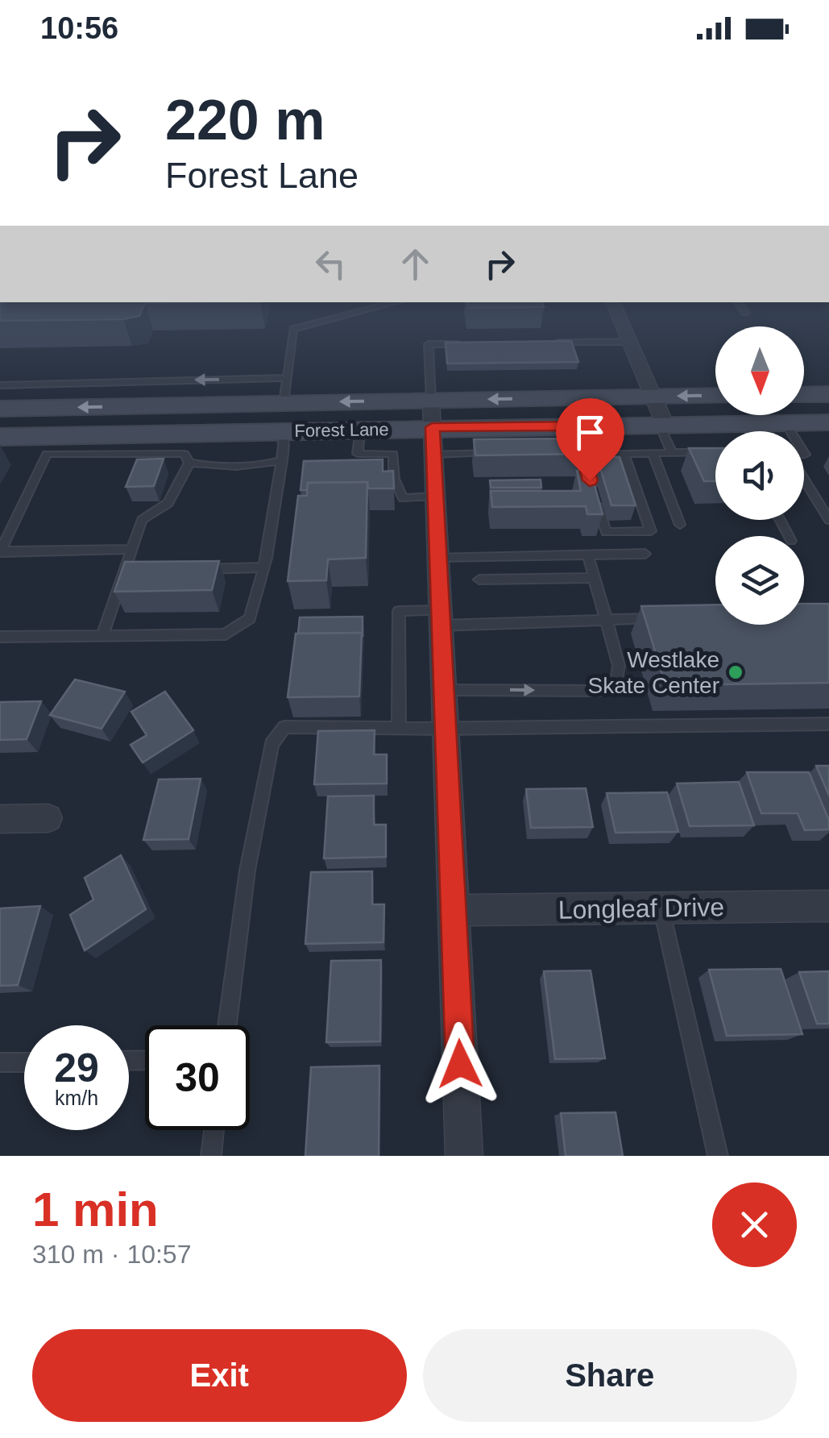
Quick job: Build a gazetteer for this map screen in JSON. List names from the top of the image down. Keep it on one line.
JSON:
{"streets":{"main road":["Forest Lane"],"street":["Longleaf Drive"]},"places":["Westlake Skate Center"],"north":"bottom","page":{"status":"10:56","turn":["220 m","Forest Lane"],"speed":"29 km/h","limit":"30","heading":["1 min","310 m · 10:57"],"buttons":["Exit","Share"]}}
